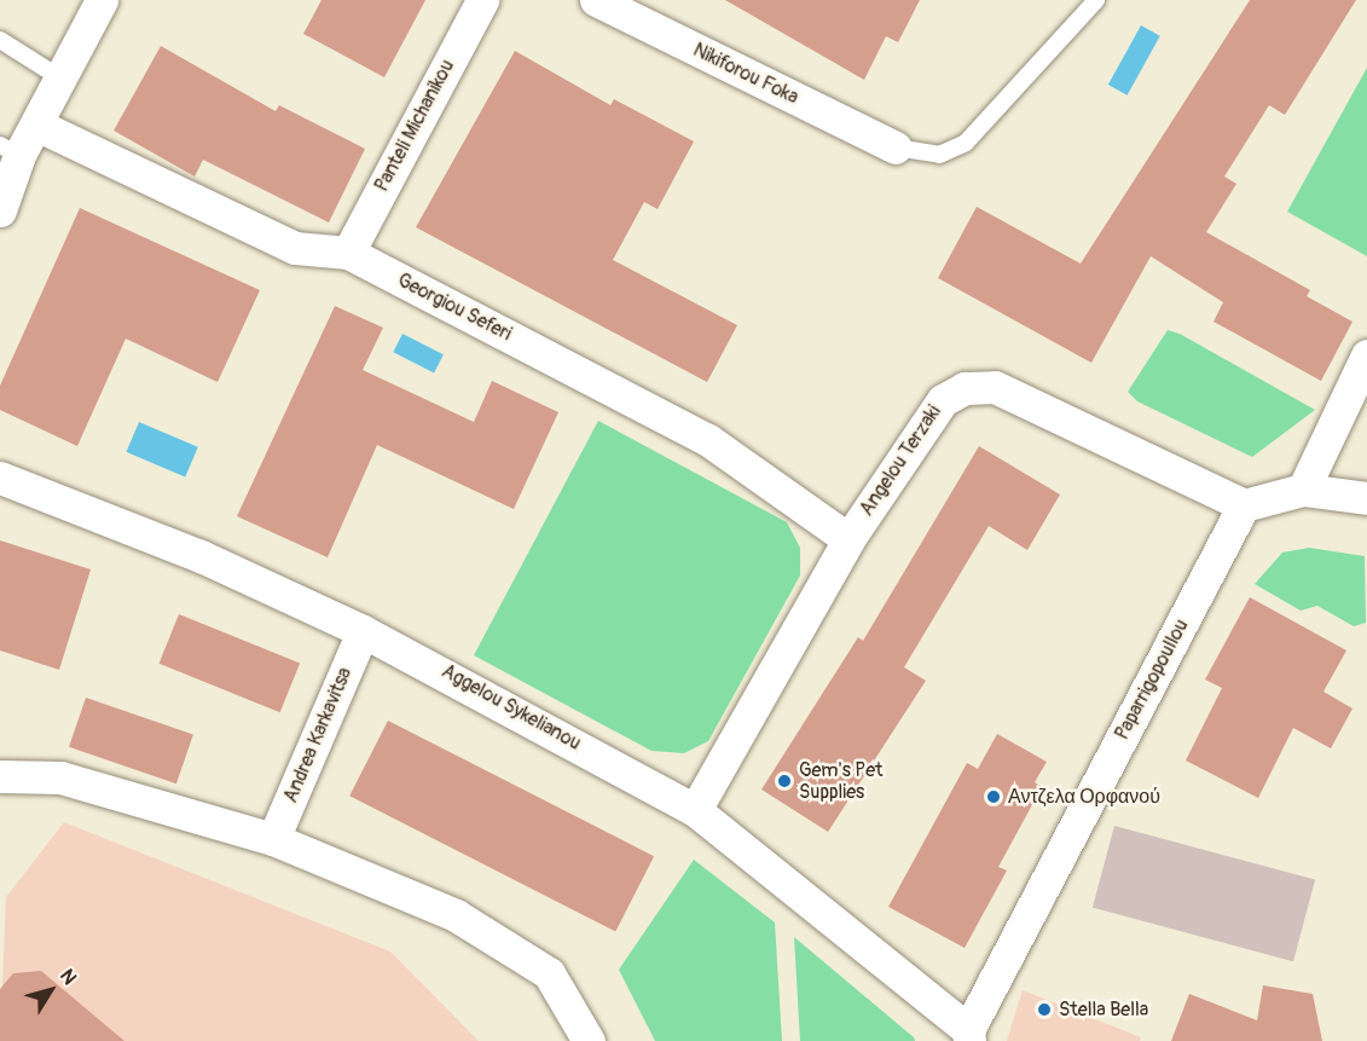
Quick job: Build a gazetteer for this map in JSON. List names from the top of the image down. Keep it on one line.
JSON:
{"streets":{"street":["Nikiforou Foka","Panteli Michanikou","Georgiou Seferi","Angelou Terzaki","Paparrigopoullou","Aggelou Sykelianou","Andrea Karkavitsa"]},"crossings":[["Panteli Michanikou","Georgiou Seferi"],["Georgiou Seferi","Angelou Terzaki"],["Angelou Terzaki","Paparrigopoullou"],["Angelou Terzaki","Aggelou Sykelianou"],["Paparrigopoullou","Aggelou Sykelianou"],["Aggelou Sykelianou","Andrea Karkavitsa"]],"places":["Gem's Pet Supplies","Αντζελα Ορφανού","Stella Bella"],"north":"top right"}
